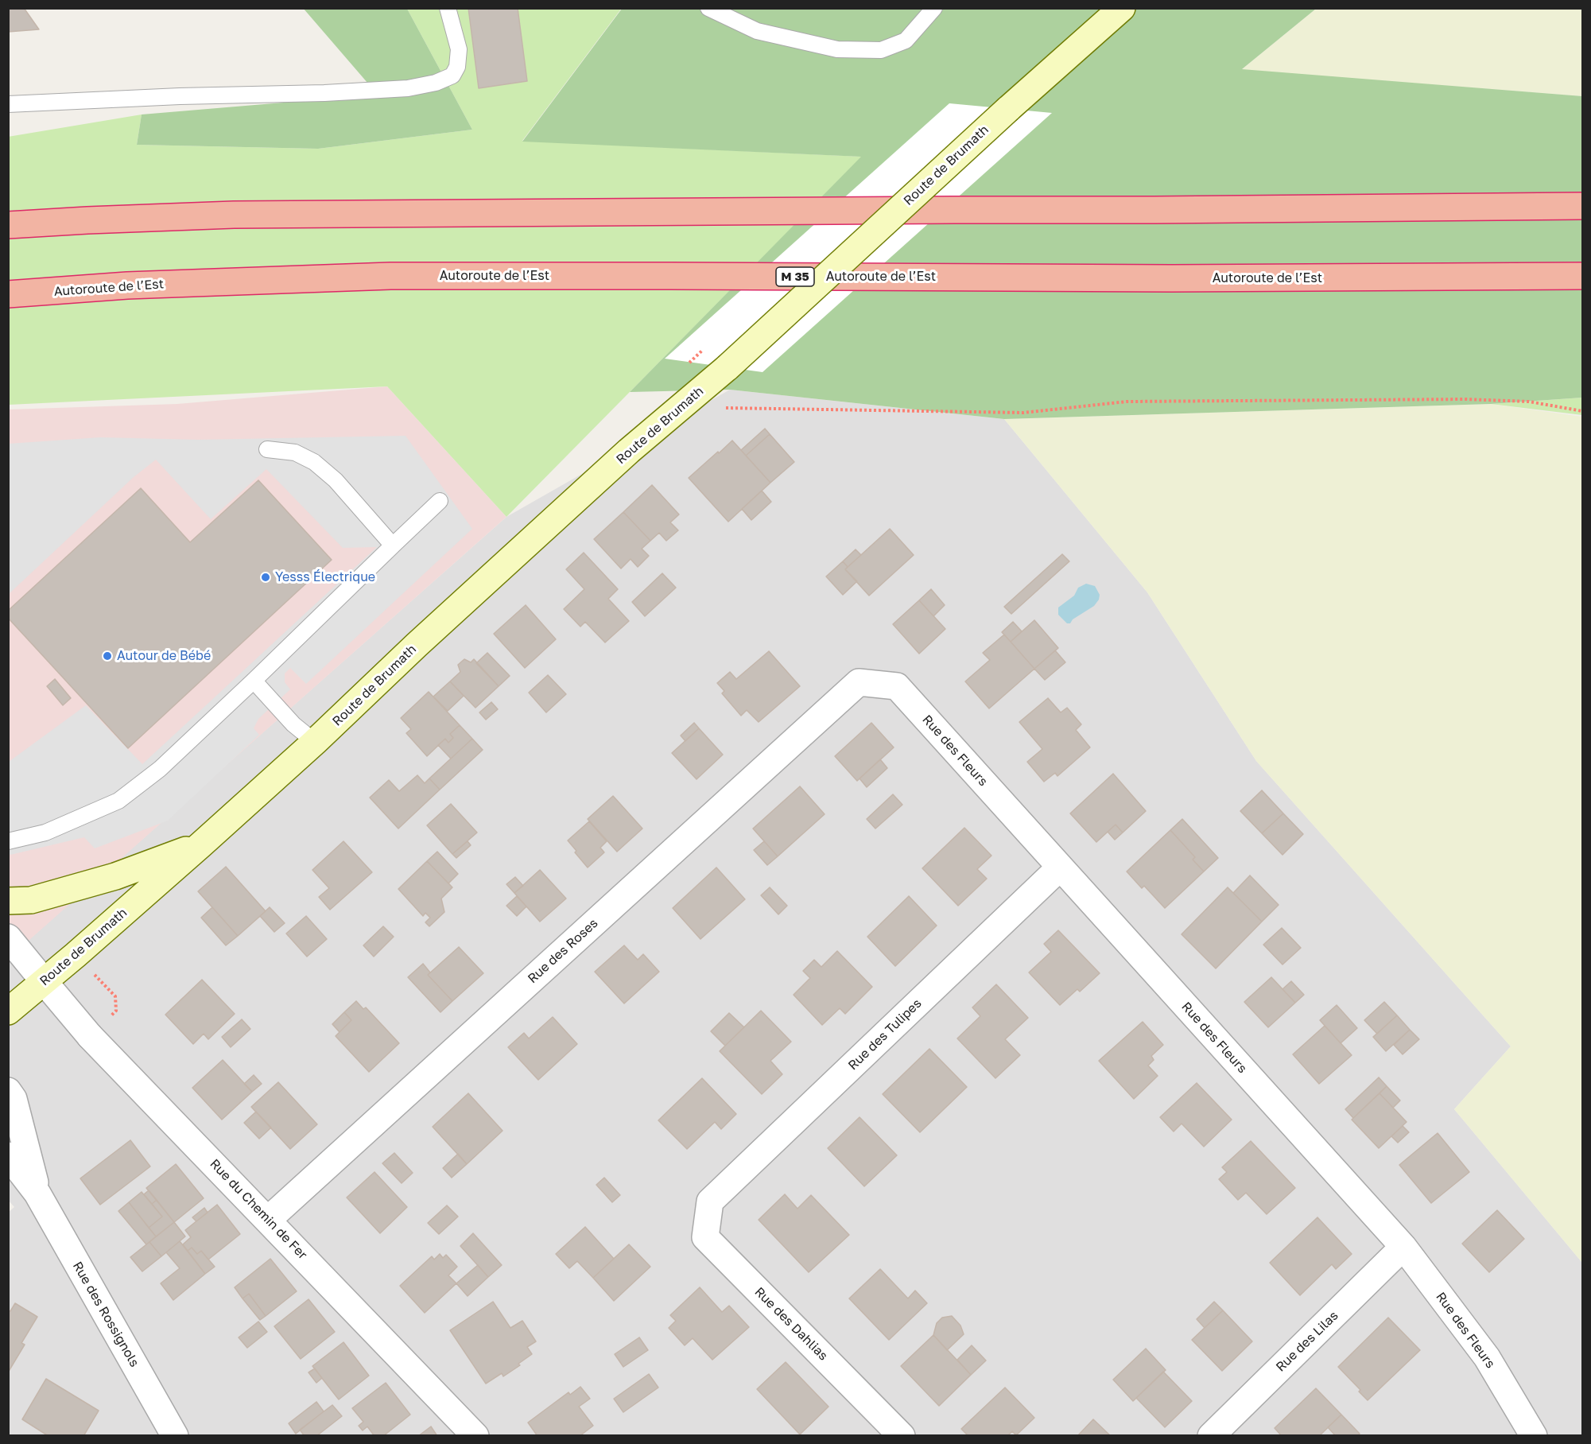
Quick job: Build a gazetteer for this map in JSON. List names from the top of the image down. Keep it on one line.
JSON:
{"streets":{"highway":["Autoroute de l’Est","M 35"],"main road":["Route de Brumath"],"street":["Rue des Fleurs","Rue des Roses","Rue des Tulipes","Rue du Chemin de Fer","Rue des Rossignols","Rue des Dahlias","Rue des Lilas"]},"crossings":[["Route de Brumath","Rue du Chemin de Fer"],["Rue des Fleurs","Rue des Roses"],["Rue des Fleurs","Rue des Tulipes"],["Rue des Fleurs","Rue des Lilas"],["Rue des Roses","Rue du Chemin de Fer"],["Rue des Tulipes","Rue des Dahlias"]],"places":["Yesss Électrique","Autour de Bébé"]}
